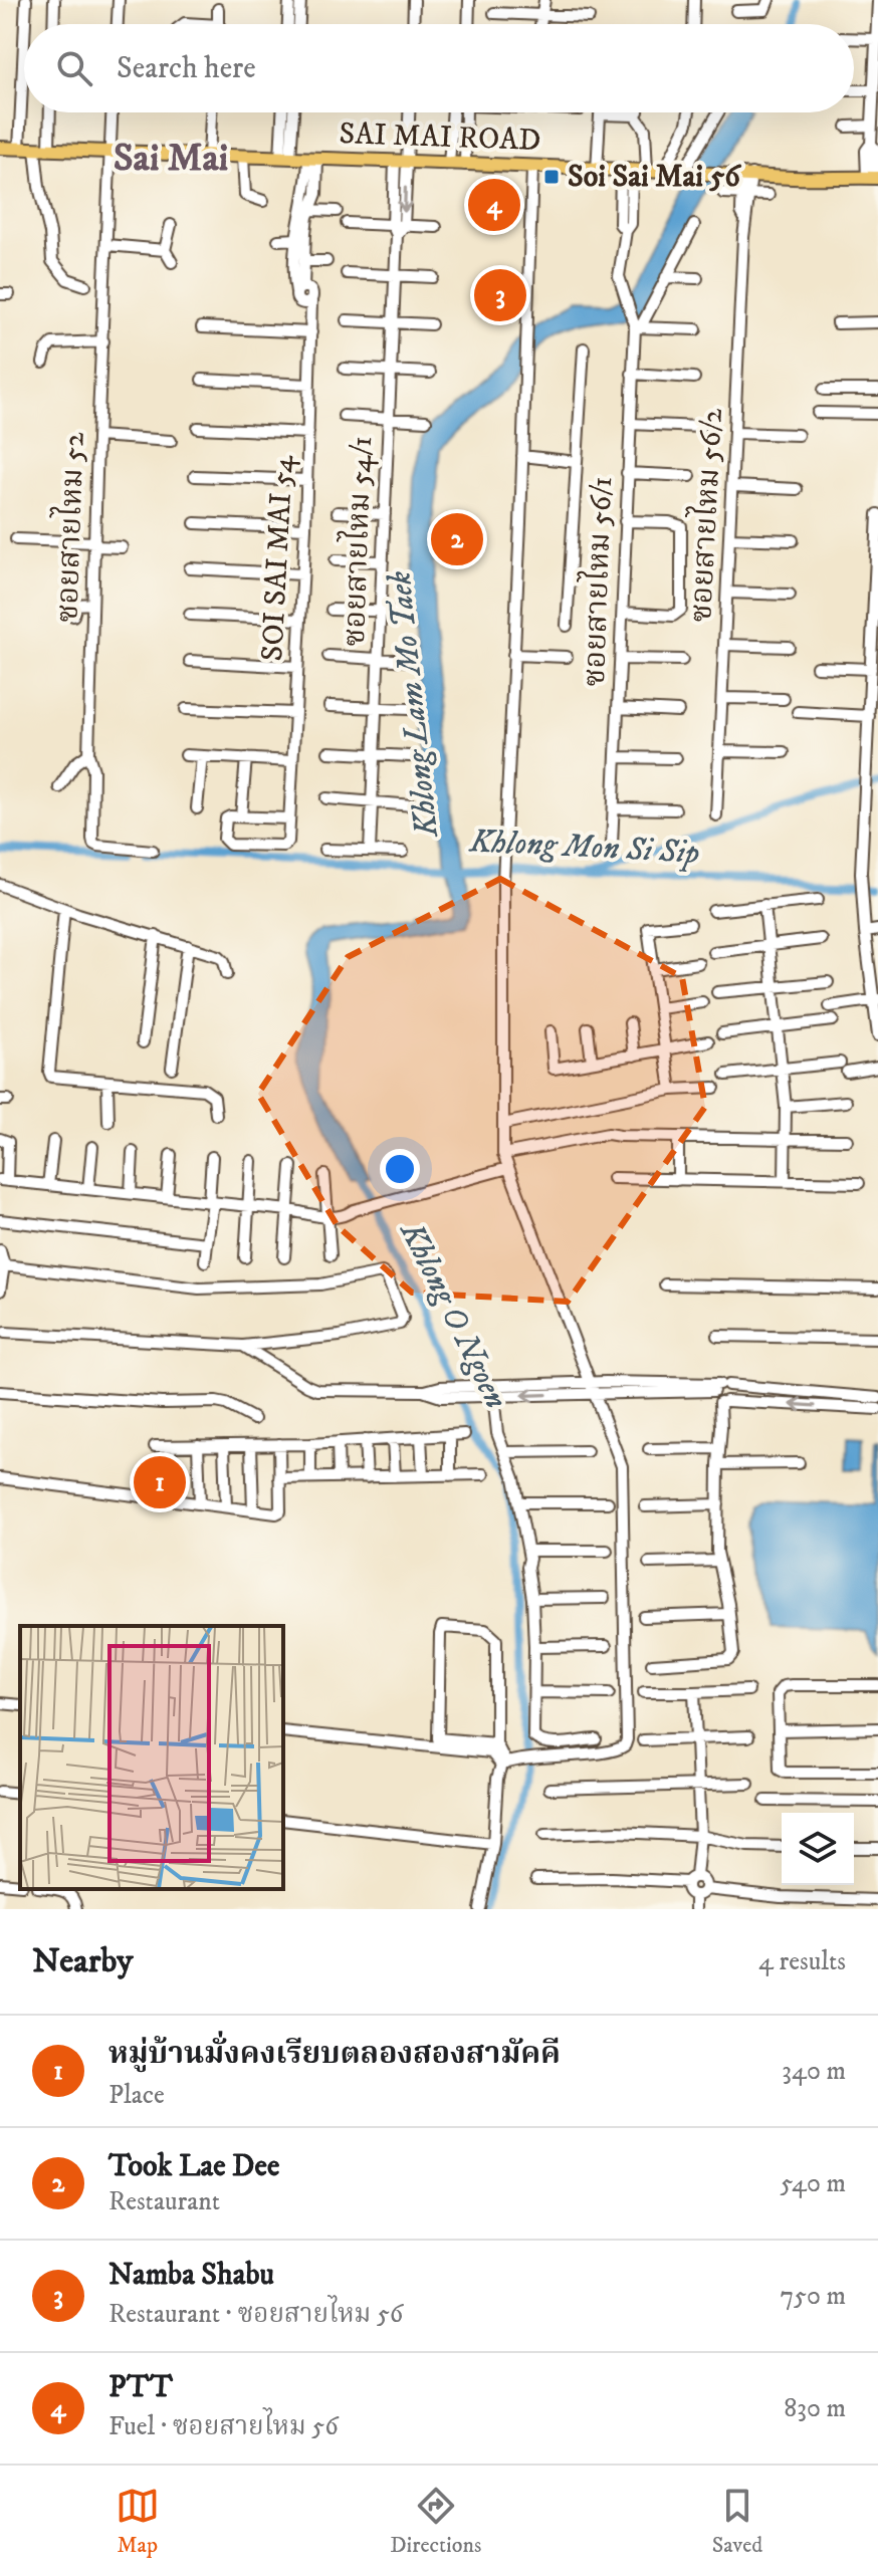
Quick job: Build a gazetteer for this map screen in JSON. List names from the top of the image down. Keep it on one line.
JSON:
{"streets":{"main road":["SAI MAI ROAD"],"street":["ซอยสายไหม 56/2","ซอยสายไหม 52","ซอยสายไหม 54/1","SOI SAI MAI 54","ซอยสายไหม 56/1"]},"crossings":[["SAI MAI ROAD","ซอยสายไหม 56/2"],["SAI MAI ROAD","ซอยสายไหม 52"],["SAI MAI ROAD","ซอยสายไหม 54/1"]],"districts":["Sai Mai"],"water":["Khlong Lam Mo Taek","Khlong Mon Si Sip","Khlong O Ngoen"],"places":{"transit":["Soi Sai Mai 56"]},"page":{"search":"Search here","pins":["4","3","2","1"],"heading":["Nearby","4 results"],"list":[{"mark":"1","name":"หมู่บ้านมั่งคงเรียบตลองสองสามัคคี","note":"Place","value":"340 m"},{"mark":"2","name":"Took Lae Dee","note":"Restaurant","value":"540 m"},{"mark":"3","name":"Namba Shabu","note":"Restaurant · ซอยสายไหม 56","value":"750 m"},{"mark":"4","name":"PTT","note":"Fuel · ซอยสายไหม 56","value":"830 m"}],"nav":["Map","Directions","Saved"]}}
